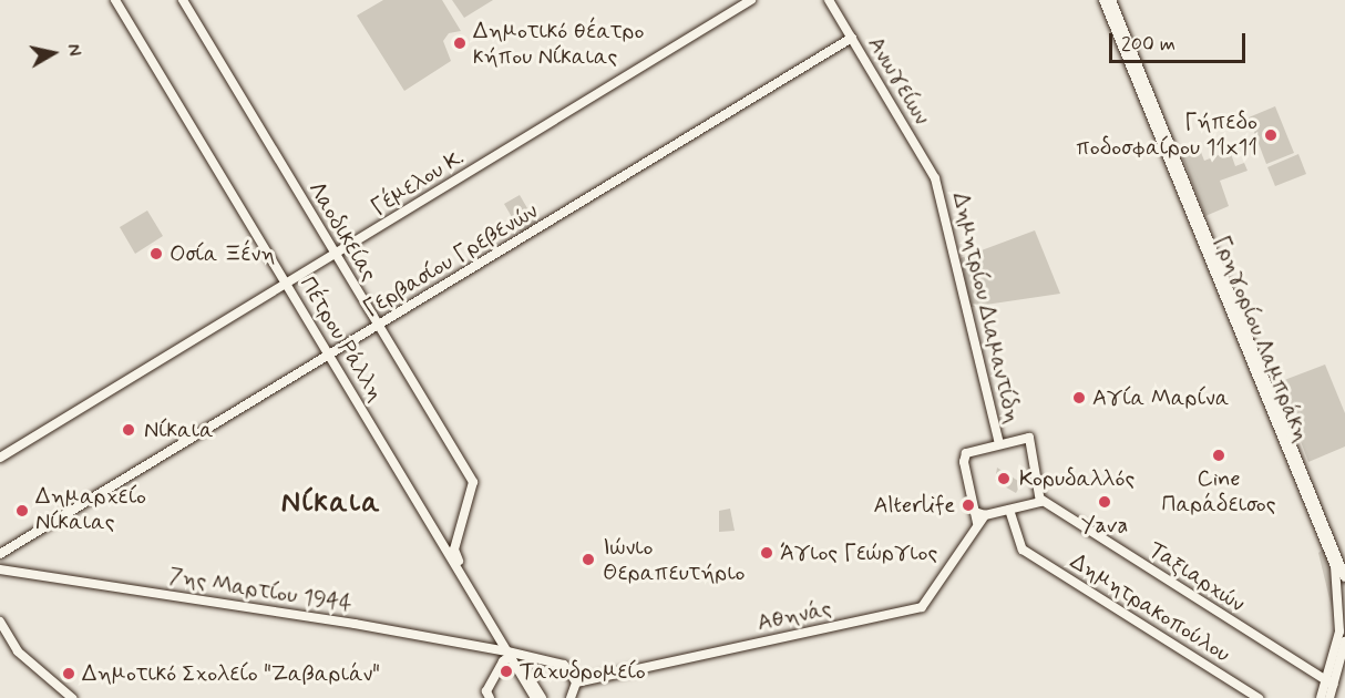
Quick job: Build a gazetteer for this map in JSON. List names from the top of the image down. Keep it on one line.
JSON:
{"streets":{"main road":["Ανωγείων","Γέμελου Κ.","Λαοδικείας","Γερβασίου Γρεβενών","Δημητρίου Διαμαντίδη","Πέτρου Ράλλη","Γρηγορίου Λαμπράκη","Ταξιαρχών","7ης Μαρτίου 1944","Δημητρακοπούλου","Αθηνάς"]},"crossings":[["Ανωγείων","Γερβασίου Γρεβενών"],["Ανωγείων","Δημητρίου Διαμαντίδη"],["Γέμελου Κ.","Λαοδικείας"],["Γέμελου Κ.","Πέτρου Ράλλη"],["Λαοδικείας","Γερβασίου Γρεβενών"],["Λαοδικείας","Πέτρου Ράλλη"],["Γερβασίου Γρεβενών","Πέτρου Ράλλη"],["Πέτρου Ράλλη","7ης Μαρτίου 1944"],["Γρηγορίου Λαμπράκη","Ταξιαρχών"],["7ης Μαρτίου 1944","Αθηνάς"]],"districts":["Νίκαια"],"places":["Δημοτικό θέατρο κήπου Νίκαιας","Γήπεδο ποδοσφαίρου 11x11","Οσία Ξένη","Αγία Μαρίνα","Νίκαια","Cine Παράδεισος","Κορυδαλλός","Yava","Alterlife","Δημαρχείο Νίκαιας","Άγιος Γεώργιος","Ιώνιο Θεραπευτήριο","Ταχυδρομείο","Δημοτικό Σχολείο \"Ζαβαριάν\""],"scale_bar":"200 m","north":"right"}
